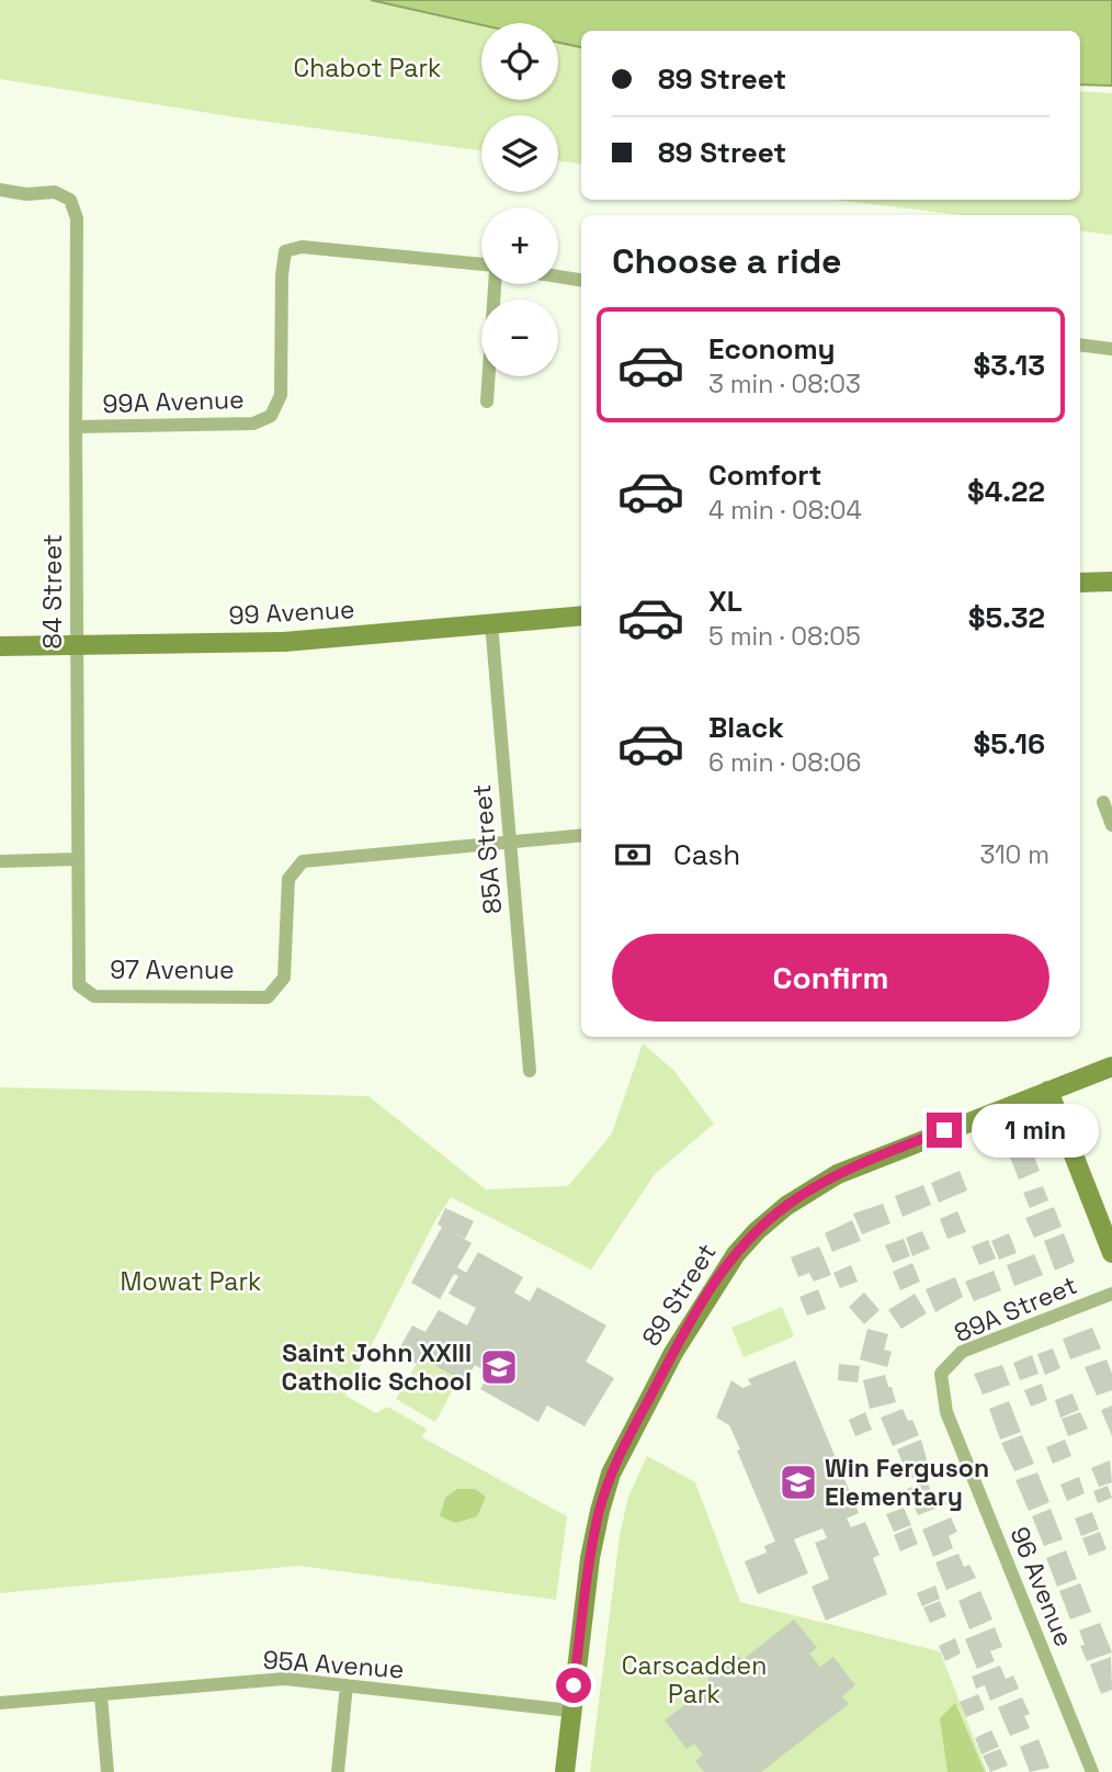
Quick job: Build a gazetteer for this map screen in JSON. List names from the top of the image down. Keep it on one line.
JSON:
{"streets":{"street":["99A Avenue","84 Street","99 Avenue","85A Street","97 Avenue","89 Street","89A Street","96 Avenue","95A Avenue"]},"crossings":[["99A Avenue","84 Street"],["84 Street","99 Avenue"],["84 Street","97 Avenue"],["99 Avenue","85A Street"],["85A Street","97 Avenue"],["89 Street","95A Avenue"],["89A Street","96 Avenue"]],"parks":["Chabot Park","Mowat Park","Carscadden Park"],"places":{"school or university":["Saint John XXIII Catholic School","Win Ferguson Elementary"]},"page":{"map_buttons":["+","−"],"banner":["89 Street","89 Street"],"heading":"Choose a ride","list":[{"name":"Economy","note":"3 min · 08:03","value":"$3.13"},{"name":"Comfort","note":"4 min · 08:04","value":"$4.22"},{"name":"XL","note":"5 min · 08:05","value":"$5.32"},{"name":"Black","note":"6 min · 08:06","value":"$5.16"}],"pay":["Cash","310 m"],"buttons":"Confirm","bubble":"1 min"}}
